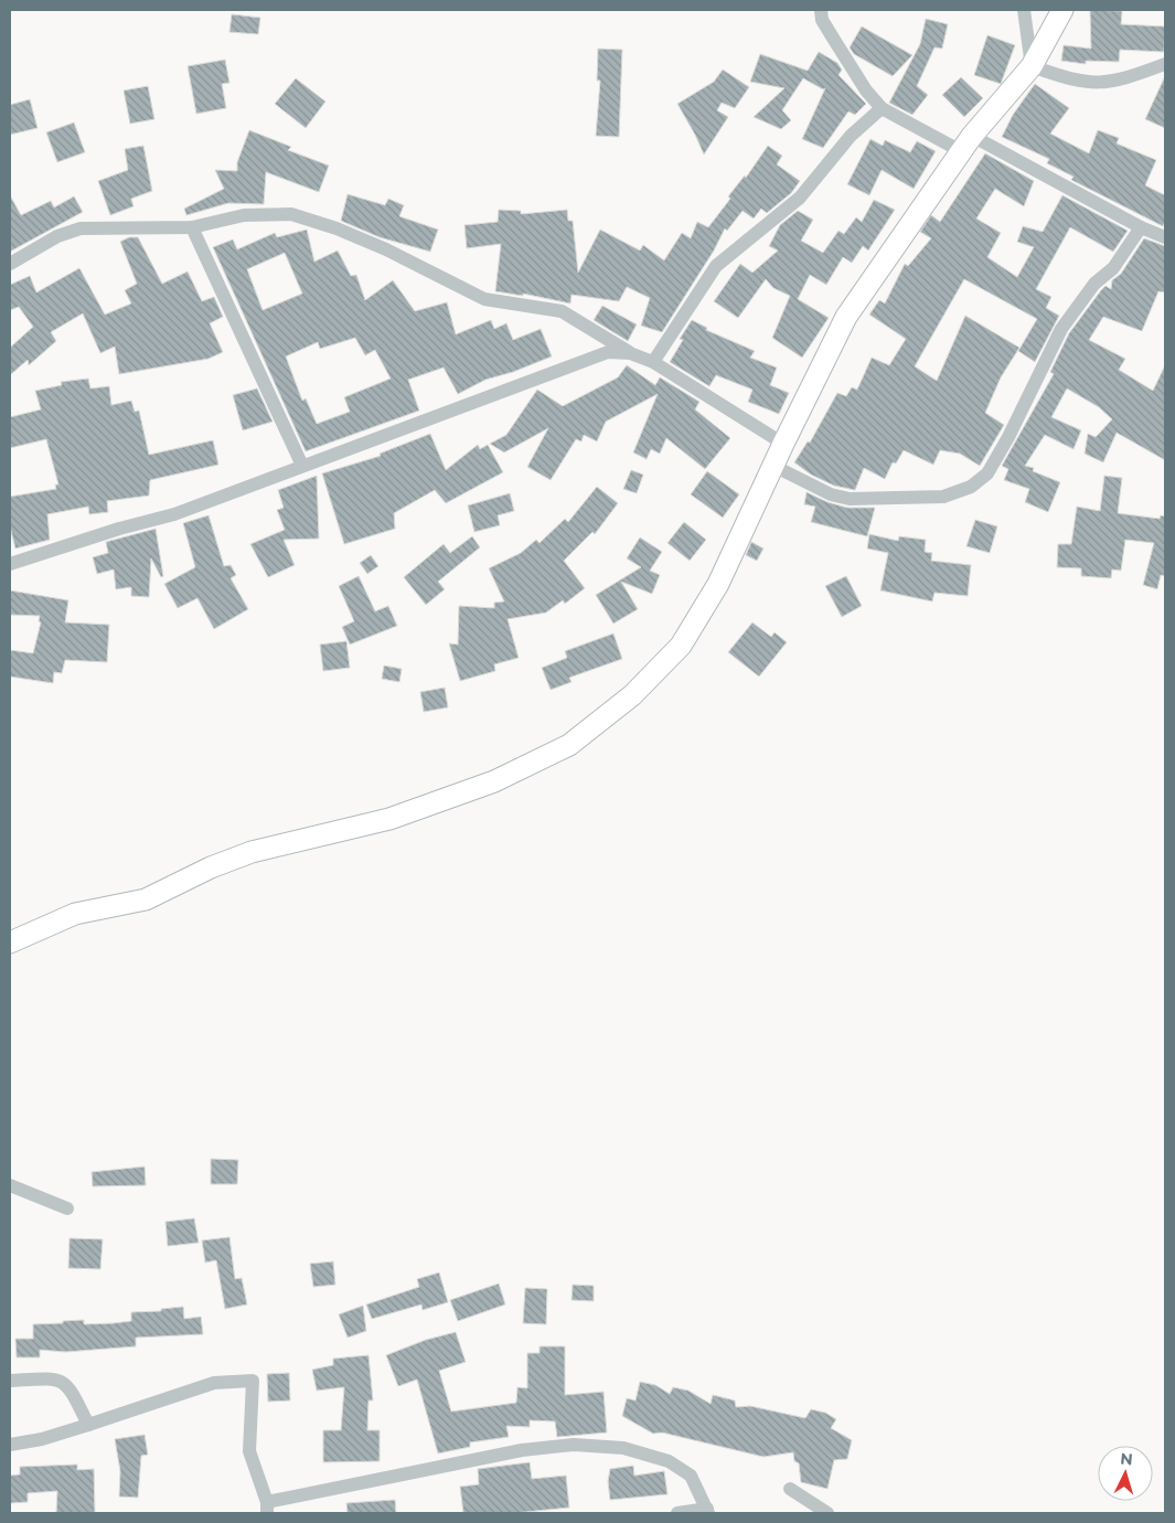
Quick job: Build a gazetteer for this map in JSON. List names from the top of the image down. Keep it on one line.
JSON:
{"north":"top"}
